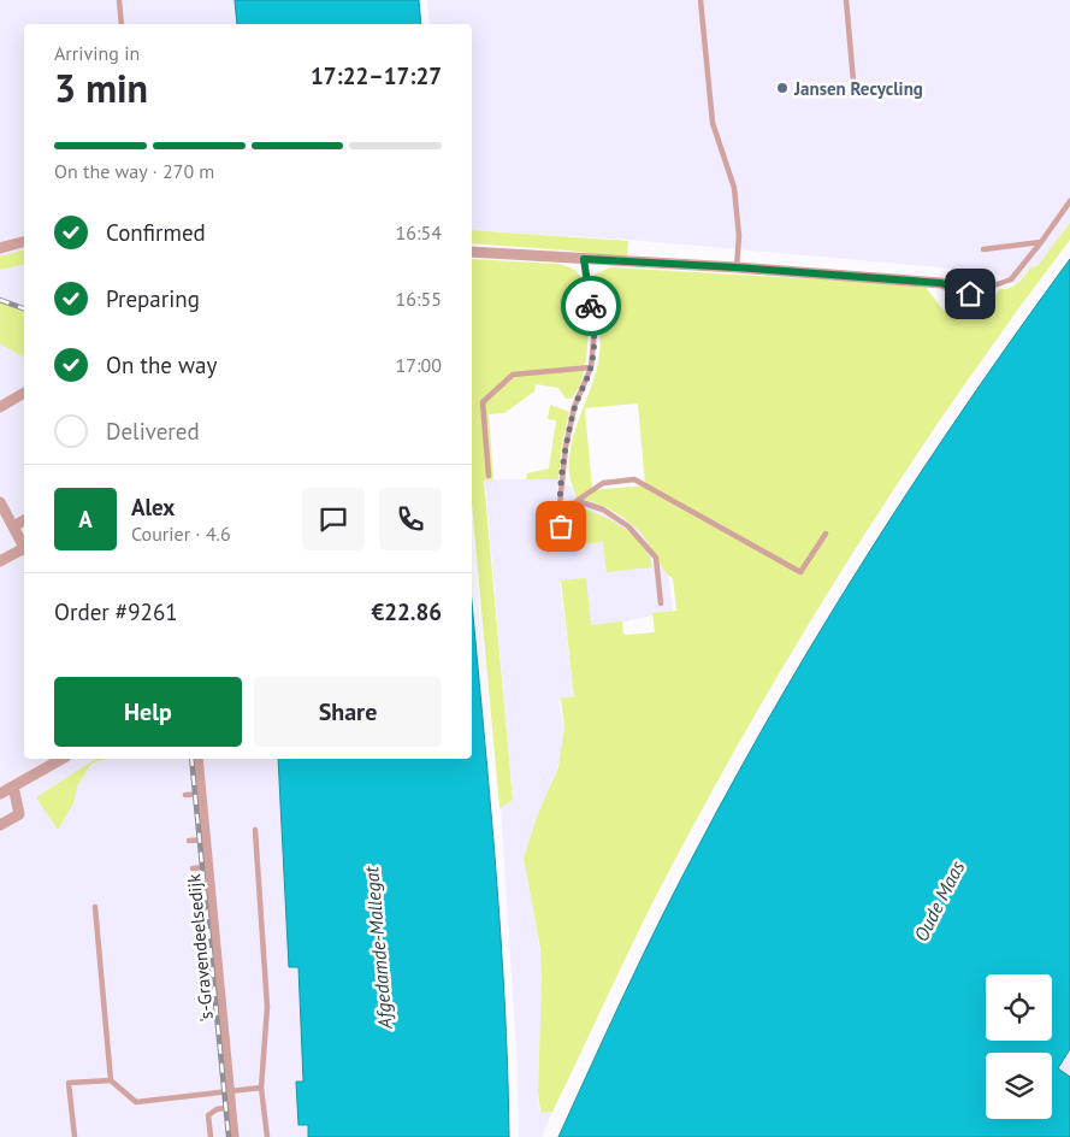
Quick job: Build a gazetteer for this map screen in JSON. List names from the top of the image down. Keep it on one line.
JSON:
{"streets":{"street":["'s-Gravendeelsedijk"]},"water":["Oude Maas","Afgedamde-Mallegat"],"places":["Jansen Recycling"],"page":{"heading":["3 min","Arriving in","17:22–17:27"],"panel":["Alex","Courier · 4.6","Order #9261","€22.86"],"bar":"On the way · 270 m","list":[["Confirmed","16:54"],["Preparing","16:55"],["On the way","17:00"],"Delivered"],"round":"A","buttons":["Help","Share"]}}
